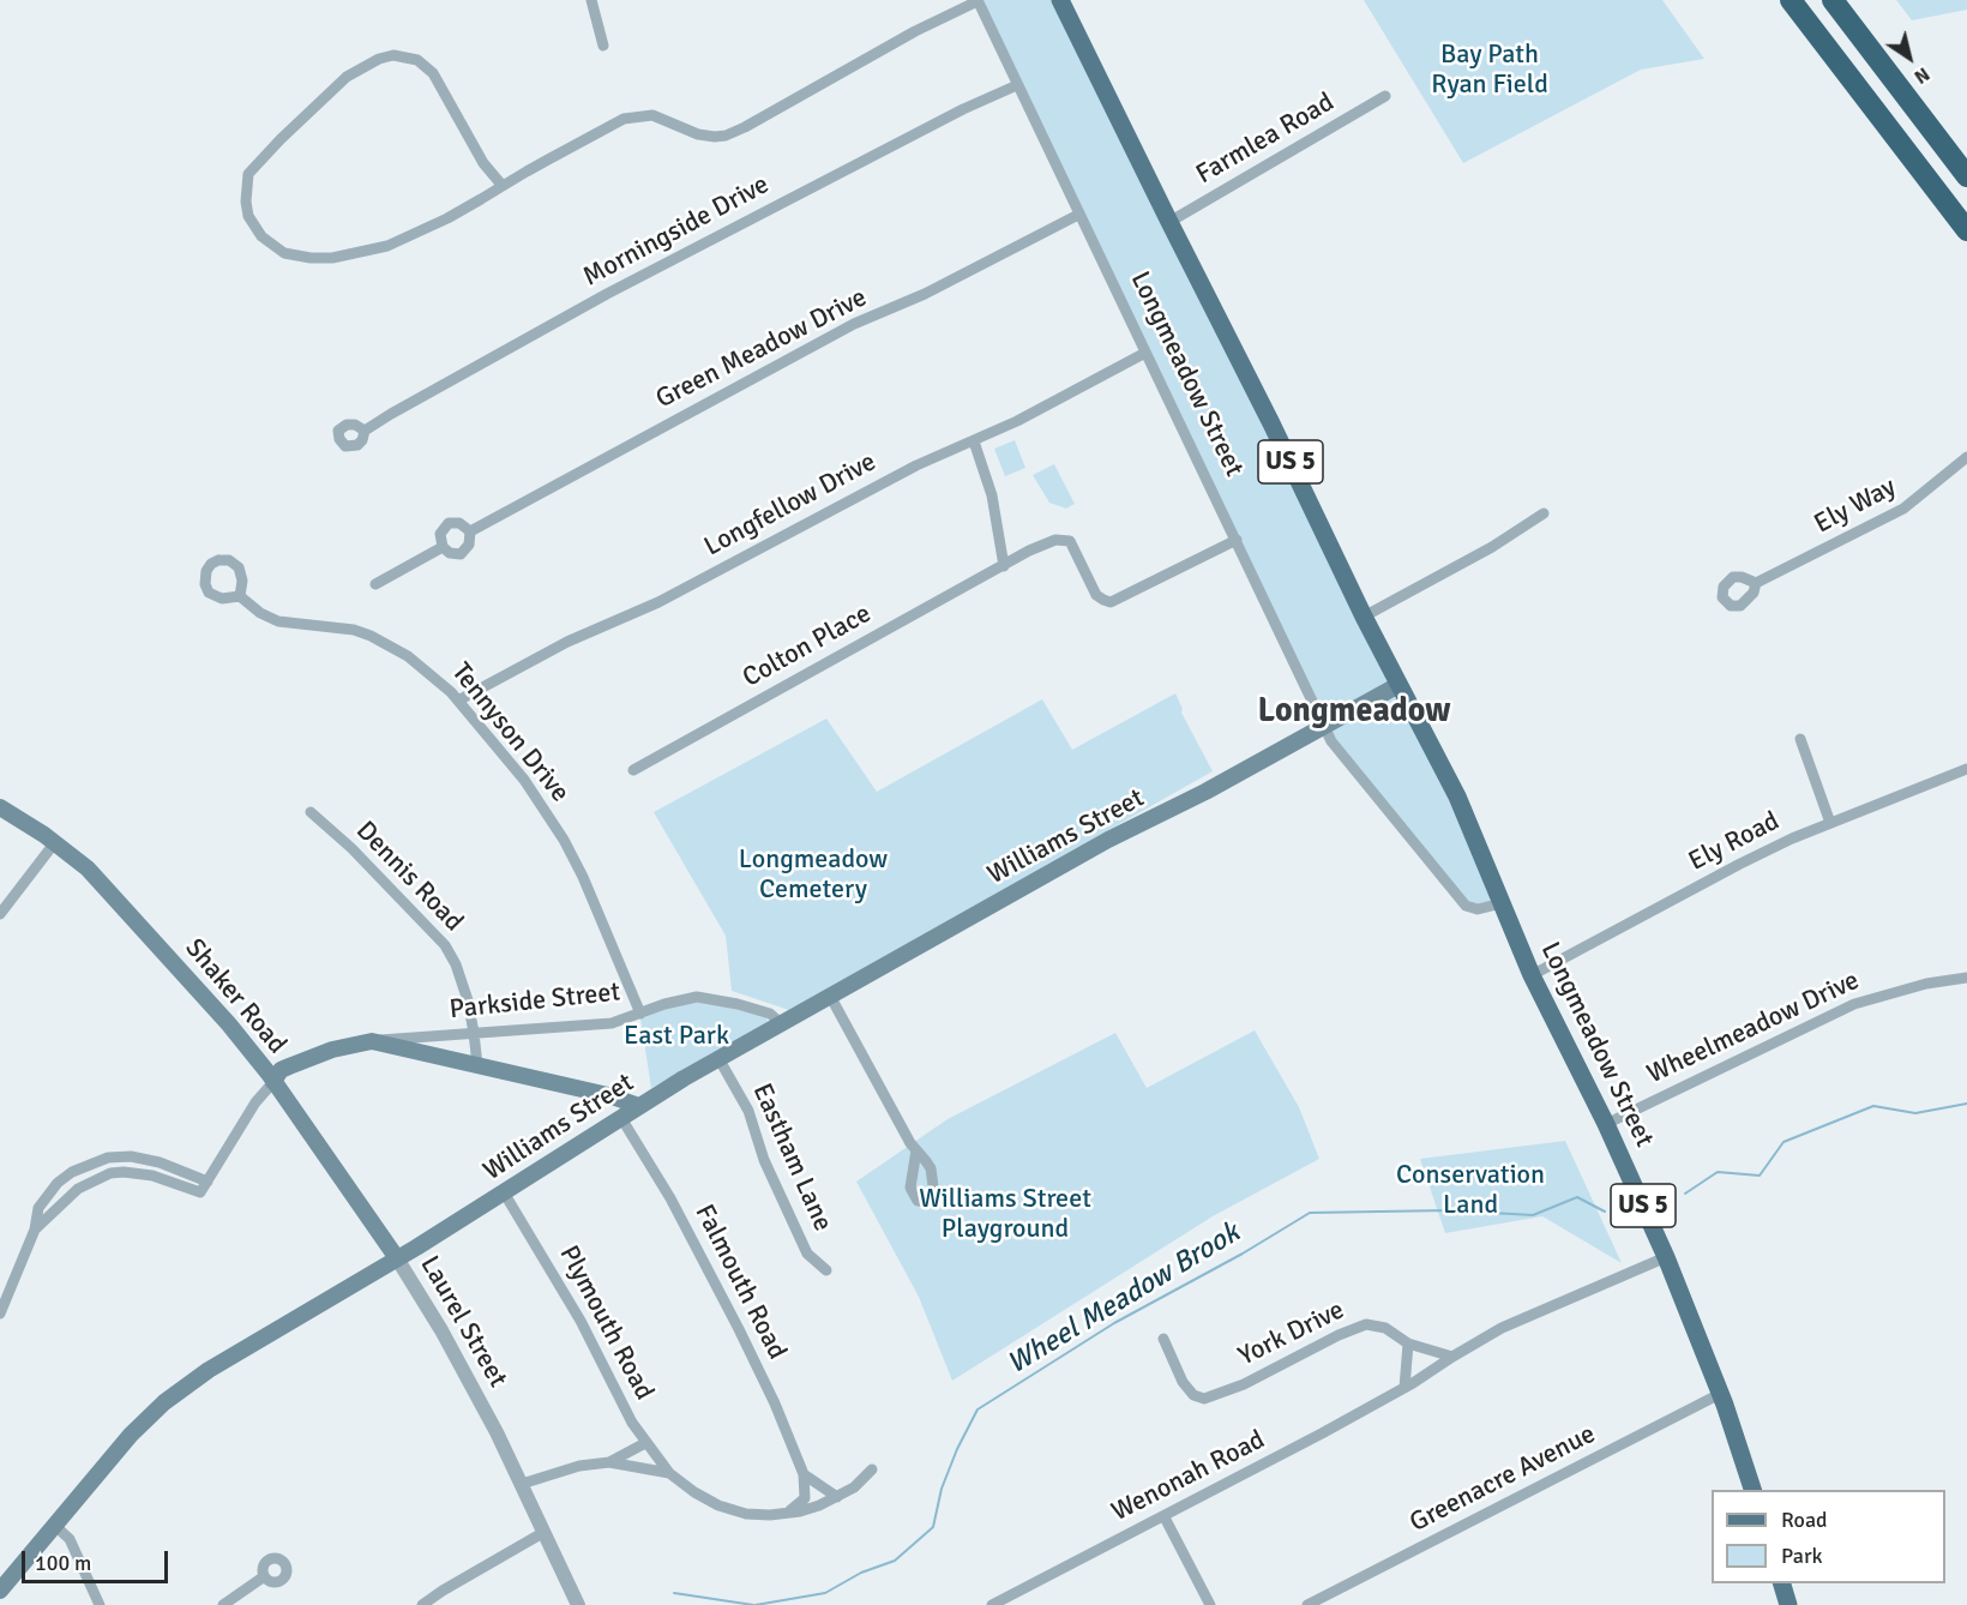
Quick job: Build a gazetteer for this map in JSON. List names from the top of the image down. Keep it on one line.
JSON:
{"streets":{"main road":["Longmeadow Street","US 5","Williams Street","Shaker Road","Laurel Street"],"street":["Farmlea Road","Morningside Drive","Green Meadow Drive","Longfellow Drive","Ely Way","Colton Place","Tennyson Drive","Ely Road","Dennis Road","Parkside Street","Wheelmeadow Drive","Eastham Lane","Falmouth Road","Plymouth Road","York Drive","Wenonah Road","Greenacre Avenue"]},"crossings":[["Farmlea Road","Longmeadow Street"],["Morningside Drive","Longmeadow Street"],["Green Meadow Drive","Longmeadow Street"],["Longmeadow Street","Longfellow Drive"],["Longmeadow Street","Colton Place"],["Longmeadow Street","Williams Street"],["Longmeadow Street","Ely Road"],["Longmeadow Street","Wheelmeadow Drive"],["Longmeadow Street","Greenacre Avenue"],["Longfellow Drive","Tennyson Drive"],["Tennyson Drive","Parkside Street"],["Williams Street","Shaker Road"],["Williams Street","Parkside Street"],["Williams Street","Eastham Lane"],["Williams Street","Falmouth Road"],["Williams Street","Laurel Street"],["Williams Street","Plymouth Road"],["Dennis Road","Shaker Road"],["Dennis Road","Parkside Street"],["Shaker Road","Parkside Street"],["Shaker Road","Laurel Street"],["York Drive","Wenonah Road"]],"districts":["Longmeadow"],"water":["Wheel Meadow Brook"],"parks":["Bay Path Ryan Field","Longmeadow Cemetery","East Park","Conservation Land","Williams Street Playground"],"legend":["Road","Park"],"scale_bar":"100 m","north":"bottom right"}
